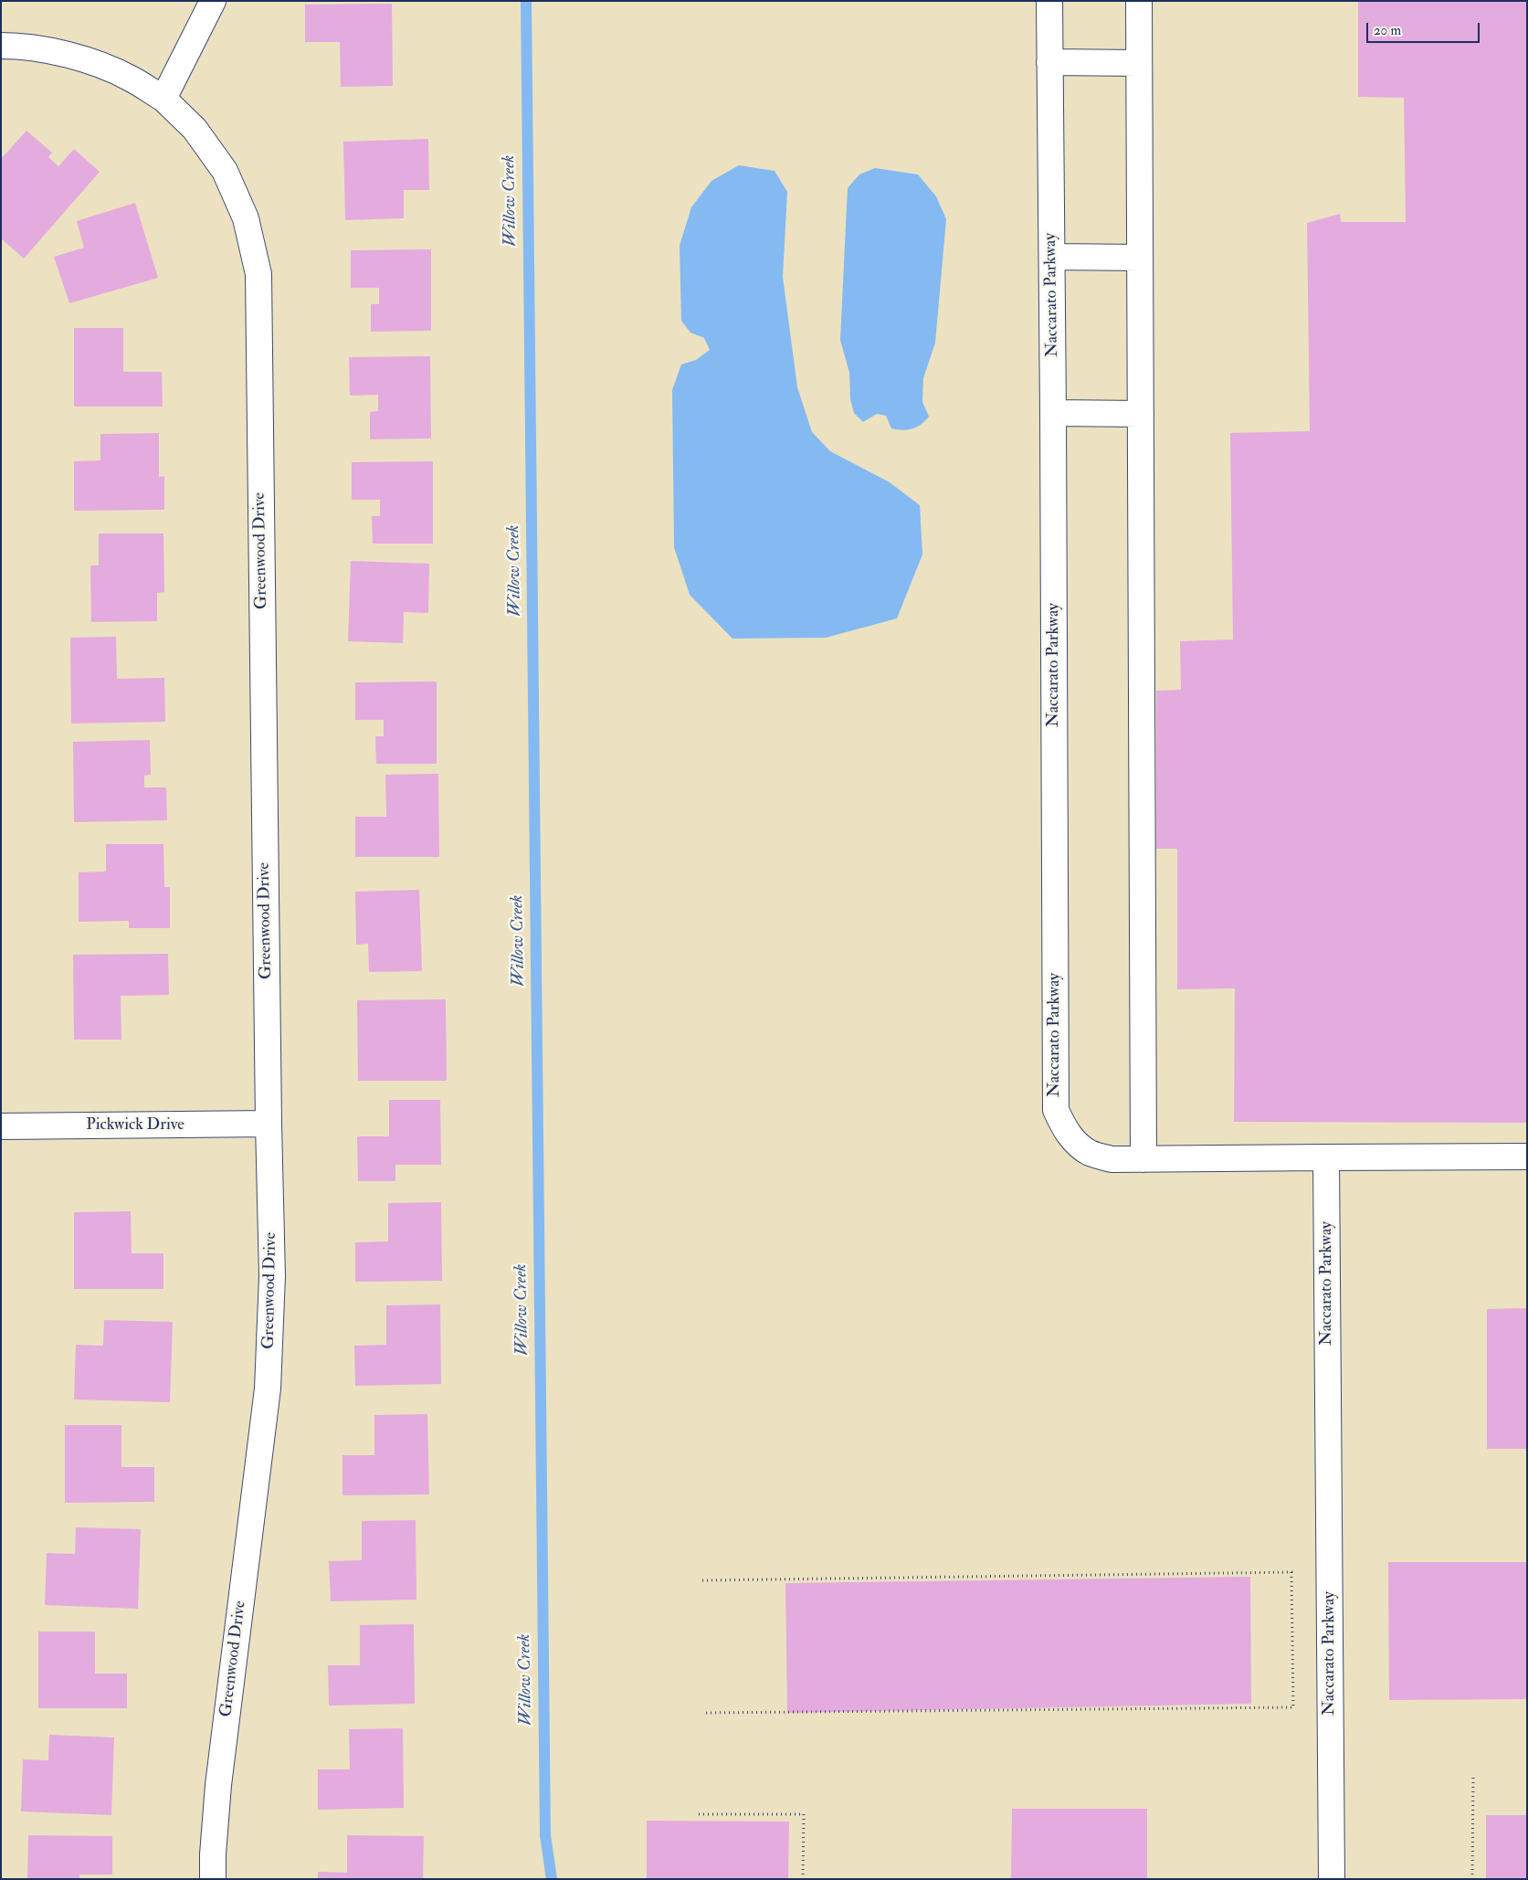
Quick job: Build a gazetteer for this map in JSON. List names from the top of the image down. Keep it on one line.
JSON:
{"streets":{"street":["Naccarato Parkway","Greenwood Drive","Pickwick Drive"]},"crossings":[["Greenwood Drive","Pickwick Drive"]],"water":["Willow Creek"],"scale_bar":"20 m"}
